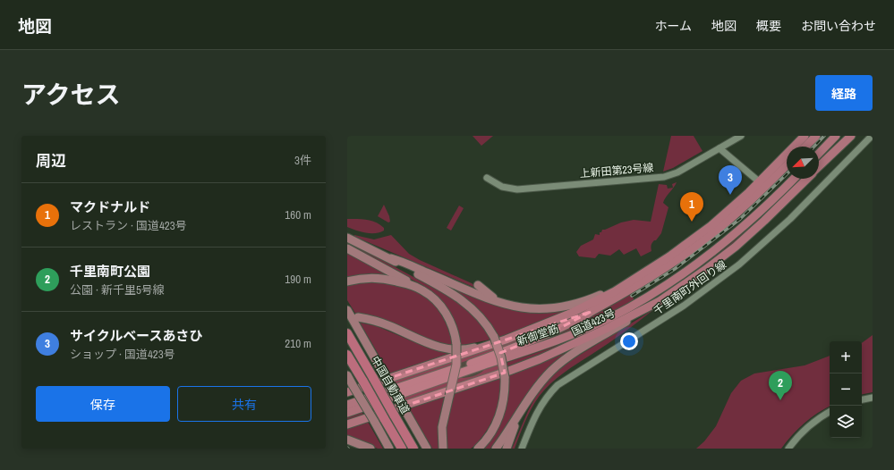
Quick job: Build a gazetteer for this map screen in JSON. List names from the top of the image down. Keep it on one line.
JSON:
{"streets":{"highway":["国道423号","新御堂筋","中国自動車道"],"street":["上新田第23号線","千里南町外回り線"]},"north":"bottom left","page":{"header":"地図","nav":["ホーム","地図","概要","お問い合わせ"],"title":"アクセス","buttons":["経路",["保存","共有"]],"heading":["周辺","3件"],"pins":["3","1","2"],"list":[{"mark":"1","name":"マクドナルド","note":"レストラン · 国道423号","value":"160 m"},{"mark":"2","name":"千里南町公園","note":"公園 · 新千里5号線","value":"190 m"},{"mark":"3","name":"サイクルベースあさひ","note":"ショップ · 国道423号","value":"210 m"}],"map_buttons":["+","−"]}}
